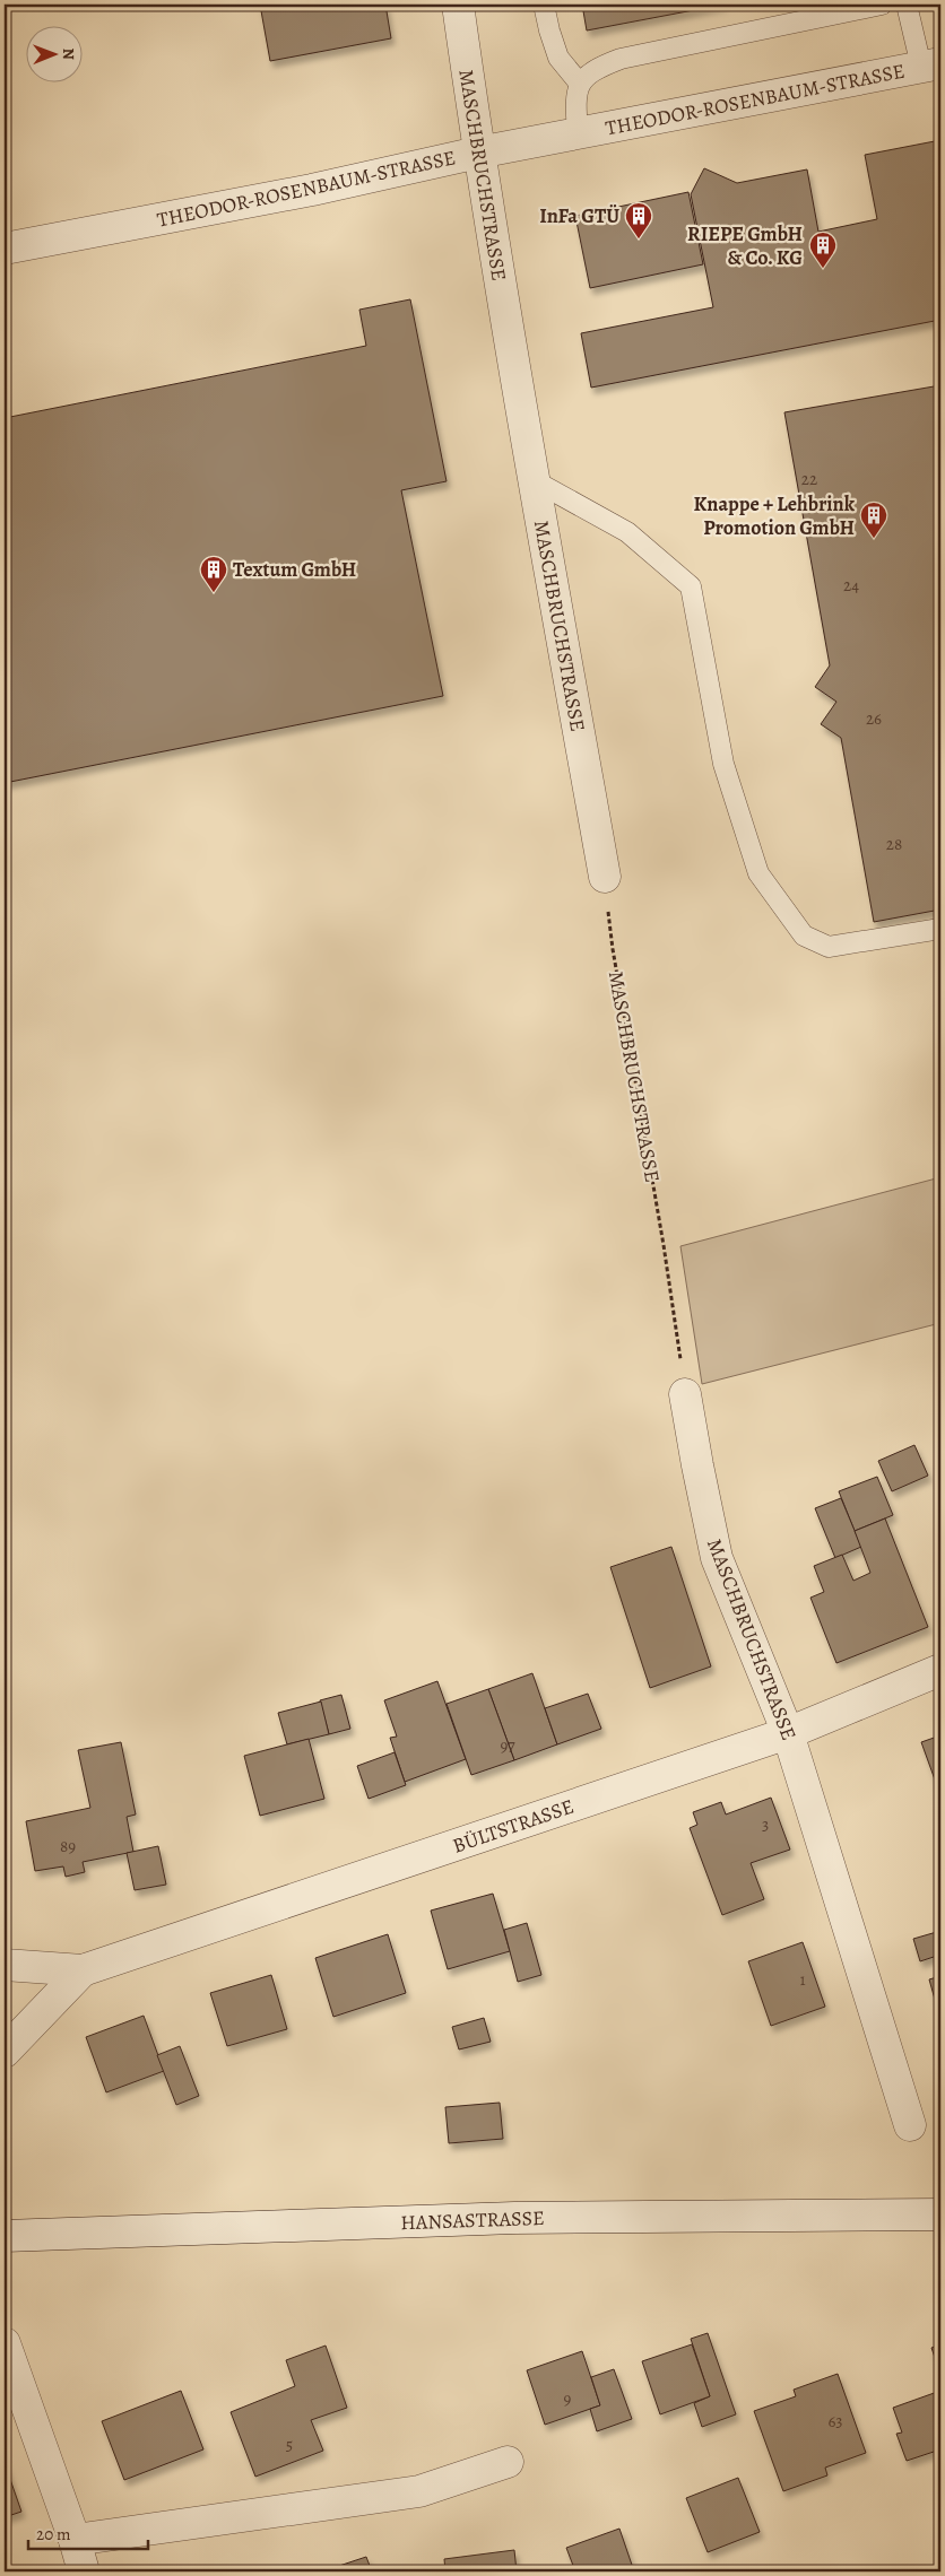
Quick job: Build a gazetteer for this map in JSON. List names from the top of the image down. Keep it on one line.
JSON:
{"streets":{"street":["THEODOR-ROSENBAUM-STRASSE","MASCHBRUCHSTRASSE","BÜLTSTRASSE","HANSASTRASSE"]},"crossings":[["THEODOR-ROSENBAUM-STRASSE","MASCHBRUCHSTRASSE"],["MASCHBRUCHSTRASSE","BÜLTSTRASSE"]],"places":{"building":["InFa GTÜ","RIEPE GmbH & Co. KG","Knappe + Lehbrink Promotion GmbH","Textum GmbH"]},"house_numbers":["22","24","26","28","97","3","89","1","9","63","5"],"scale_bar":"20 m","north":"right"}
